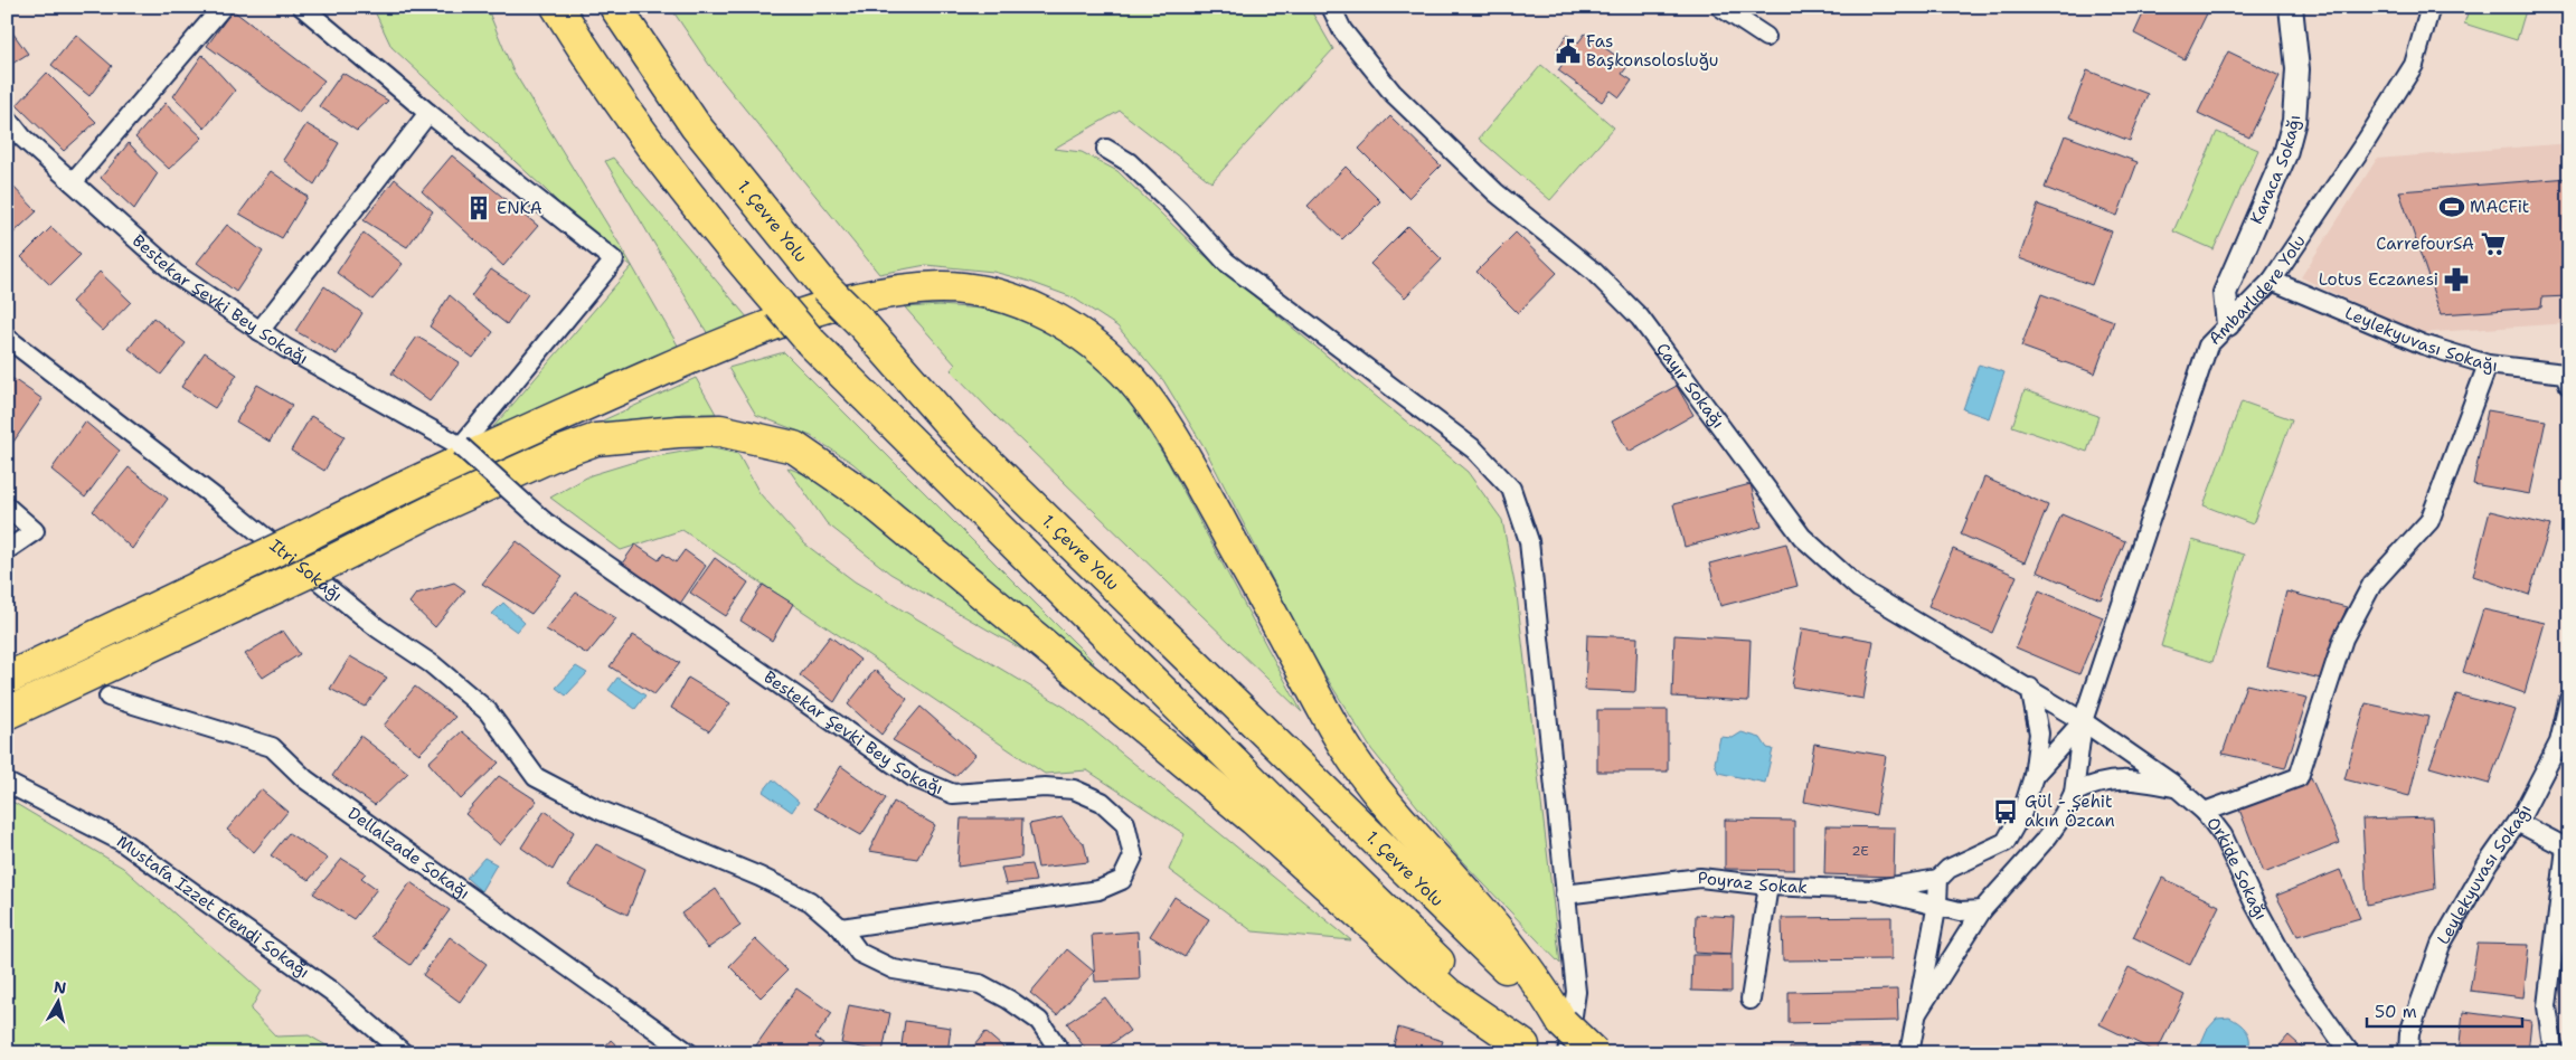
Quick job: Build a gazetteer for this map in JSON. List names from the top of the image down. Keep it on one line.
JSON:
{"streets":{"highway":["1. Çevre Yolu"],"street":["Karaca Sokağı","Ambarlıdere Yolu","Bestekar Şevki Bey Sokağı","Leylekyuvası Sokağı","Çayır Sokağı","Itri Sokağı","Dellalzade Sokağı","Orkide Sokağı","Poyraz Sokak","Mustafa İzzet Efendi Sokağı"]},"crossings":[["Karaca Sokağı","Ambarlıdere Yolu"],["Ambarlıdere Yolu","Leylekyuvası Sokağı"],["Ambarlıdere Yolu","Çayır Sokağı"],["Ambarlıdere Yolu","Orkide Sokağı"],["Ambarlıdere Yolu","Poyraz Sokak"],["Bestekar Şevki Bey Sokağı","Itri Sokağı"],["Çayır Sokağı","Orkide Sokağı"]],"places":{"public building":["Fas Başkonsolosluğu"],"sports":["MACFit"],"building":["ENKA"],"supermarket":["CarrefourSA"],"pharmacy":["Lotus Eczanesi"],"bus stop":["Gül - Şehit akın Özcan"]},"house_numbers":["2E"],"scale_bar":"50 m","north":"top"}
